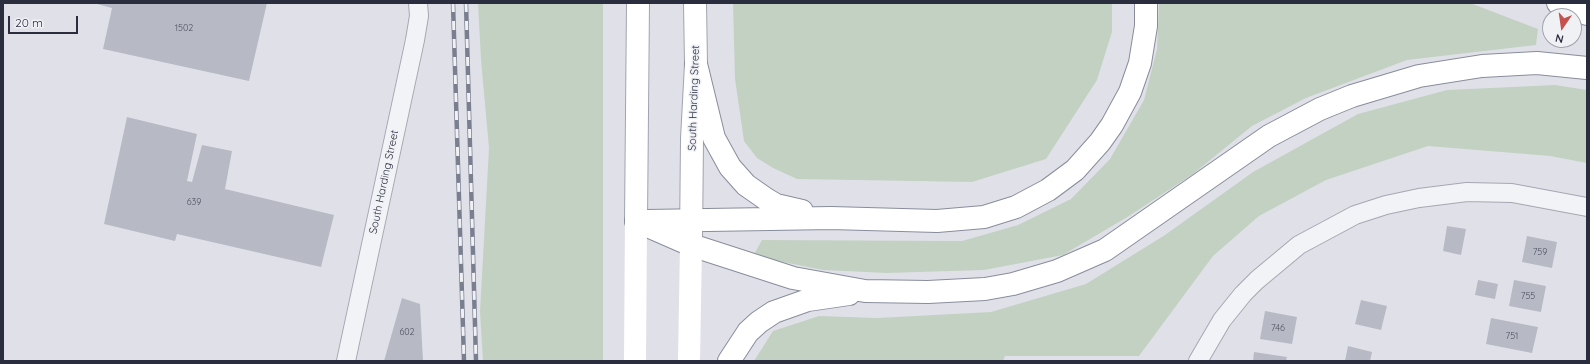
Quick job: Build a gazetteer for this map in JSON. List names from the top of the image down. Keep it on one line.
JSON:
{"streets":{"main road":["South Harding Street"]},"house_numbers":["1502","639","759","755","746","602","751"],"scale_bar":"20 m","north":"bottom"}
